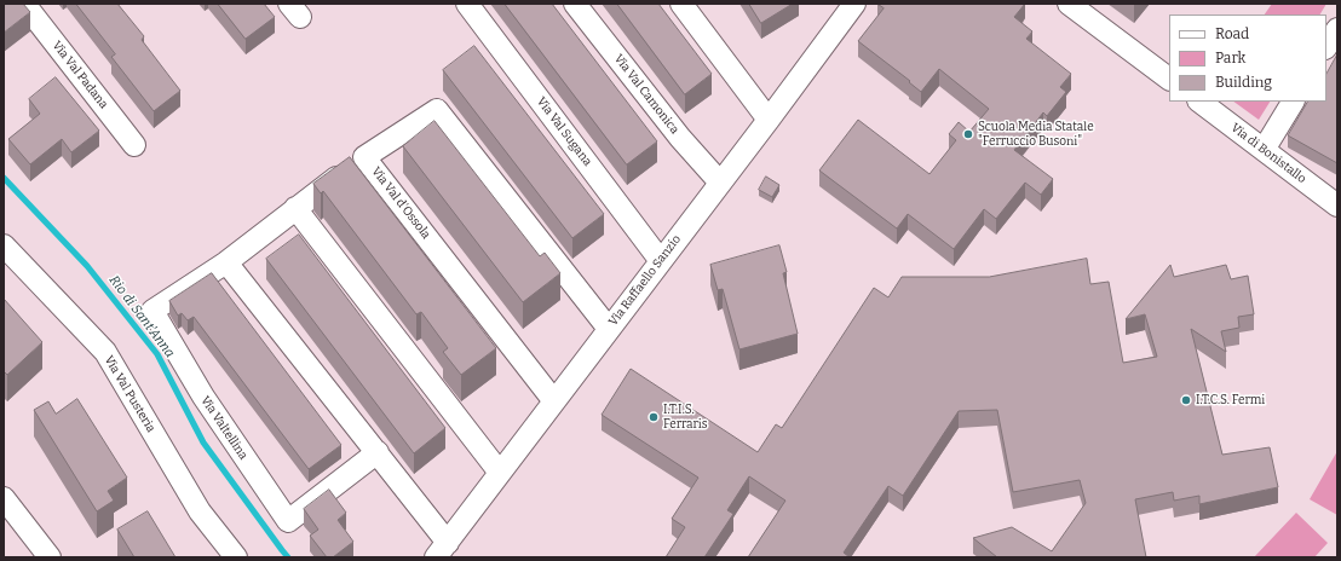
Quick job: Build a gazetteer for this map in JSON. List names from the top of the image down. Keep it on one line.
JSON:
{"streets":{"street":["Via Val Padana","Via Val Camonica","Via Val Sugana","Via di Bonistallo","Via Val d'Ossola","Via Raffaello Sanzio","Via Val Pusteria","Via Valtellina"]},"crossings":[["Via Val Camonica","Via Raffaello Sanzio"],["Via Val Sugana","Via Raffaello Sanzio"],["Via Val d'Ossola","Via Raffaello Sanzio"],["Via Val d'Ossola","Via Valtellina"]],"water":["Rio di Sant'Anna"],"places":["Scuola Media Statale \"Ferruccio Busoni\"","I.T.C.S. Fermi","I.T.I.S. Ferraris"],"legend":["Road","Park","Building"]}
